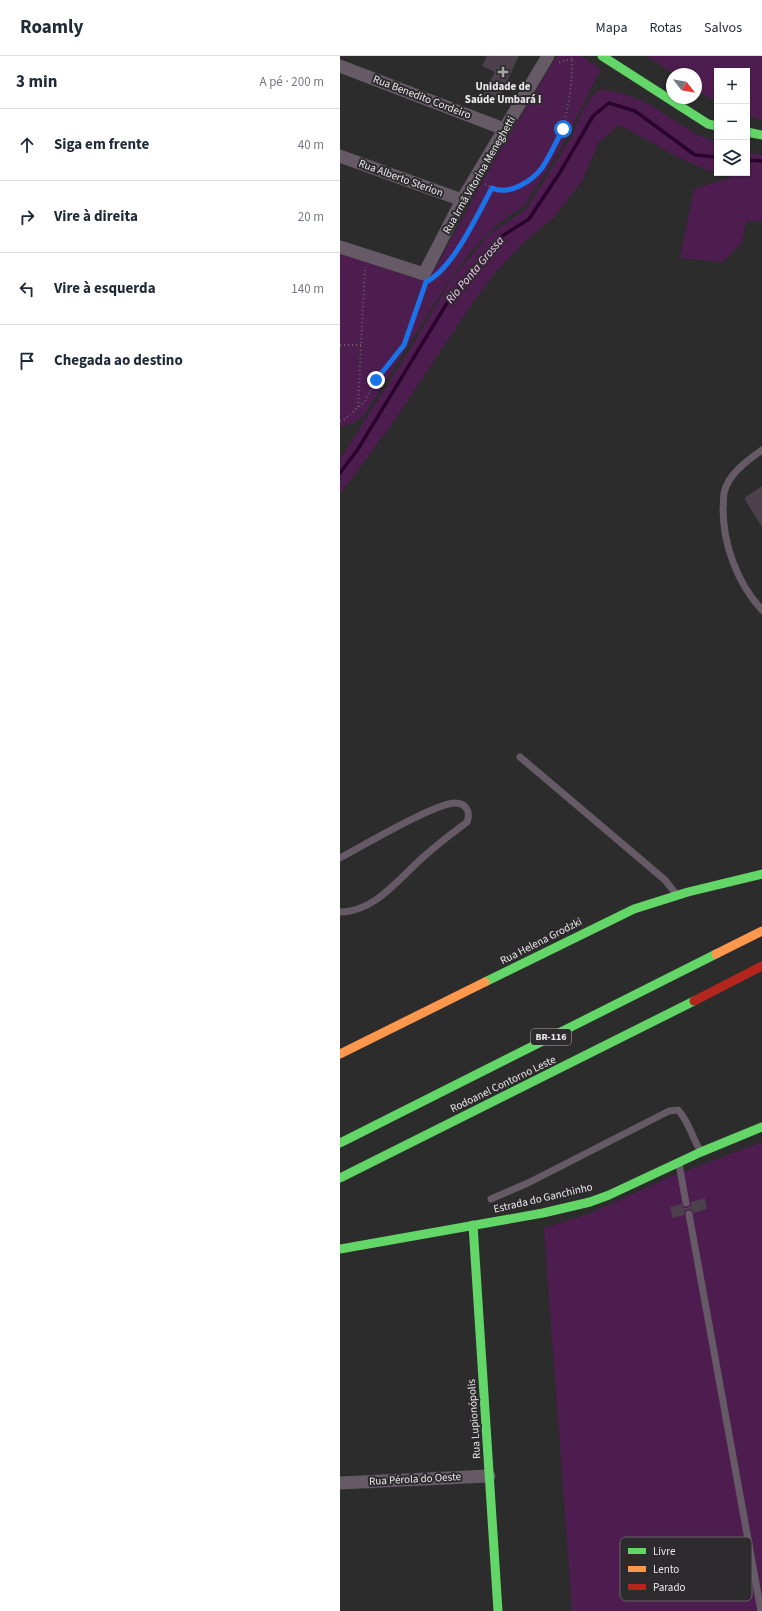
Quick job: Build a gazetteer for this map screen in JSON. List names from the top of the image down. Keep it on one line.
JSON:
{"streets":{"main road":["Rua Helena Grodzki","BR-116","Rodoanel Contorno Leste","Estrada do Ganchinho","Rua Lupionópolis"],"street":["Rua Benedito Cordeiro","Rua Irmã Vitorina Meneghetti","Rua Alberto Sterion","Rua Pérola do Oeste"]},"crossings":[["Rua Benedito Cordeiro","Rua Irmã Vitorina Meneghetti"],["Rua Irmã Vitorina Meneghetti","Rua Alberto Sterion"],["Estrada do Ganchinho","Rua Lupionópolis"],["Rua Lupionópolis","Rua Pérola do Oeste"]],"water":["Rio Ponta Grossa"],"places":{"health":["Unidade de Saúde Umbará I"]},"legend":["Livre","Lento","Parado"],"north":"bottom right","page":{"header":"Roamly","nav":["Mapa","Rotas","Salvos"],"heading":["3 min","A pé · 200 m"],"map_buttons":["+","−"],"list":[["Siga em frente","40 m"],["Vire à direita","20 m"],["Vire à esquerda","140 m"],"Chegada ao destino"]}}
